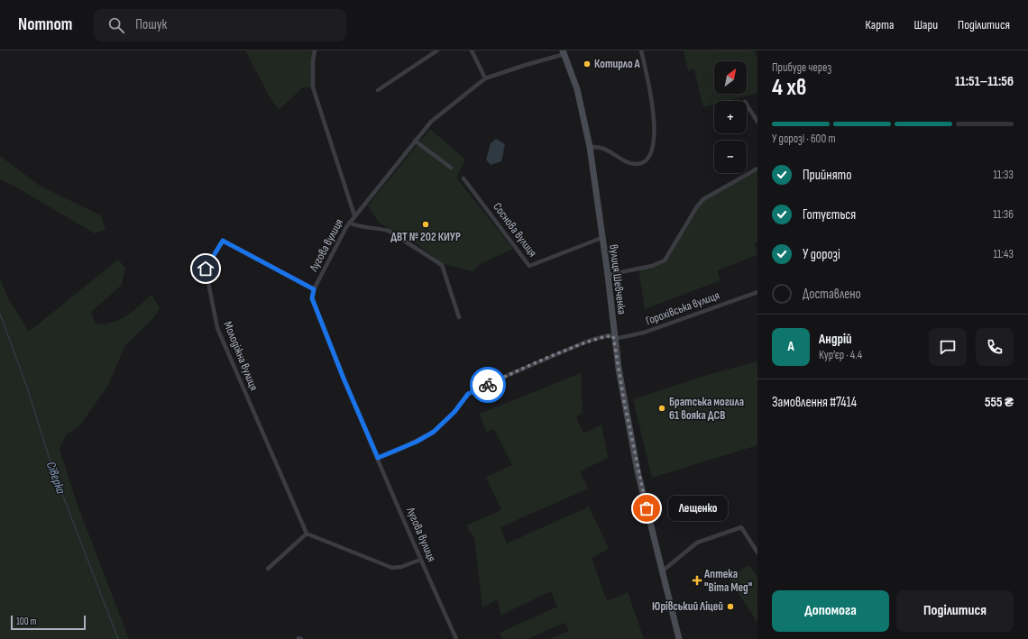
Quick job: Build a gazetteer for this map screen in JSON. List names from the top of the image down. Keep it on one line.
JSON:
{"streets":{"street":["Соснова вулиця","Лугова вулиця","вулиця Шевченка","Горохівська вулиця","Молодіжна вулиця"]},"crossings":[["Соснова вулиця","вулиця Шевченка"],["Лугова вулиця","Горохівська вулиця"],["Лугова вулиця","Молодіжна вулиця"],["вулиця Шевченка","Горохівська вулиця"]],"water":["Сіверка"],"places":{"other":["Котирло А","ДВТ № 202 КИУР","Братська могила 61 вояка ДСВ","Лещенко","Юрівський Ліцей"],"health":["Аптека \"Віта Мед\""]},"scale_bar":"100 m","north":"top right","page":{"header":"Nomnom","search":"Пошук","nav":["Карта","Шари","Поділитися"],"heading":["4 хв","Прибуде через","11:51–11:56"],"panel":["Андрій","Кур’єр · 4.4","Замовлення #7414","555 ₴"],"map_buttons":["+","−"],"bar":"У дорозі · 600 m","list":[["Прийнято","11:33"],["Готується","11:36"],["У дорозі","11:43"],"Доставлено"],"round":"А","bubble":"Лещенко","buttons":["Допомога","Поділитися"],"scale":"100 m"}}
